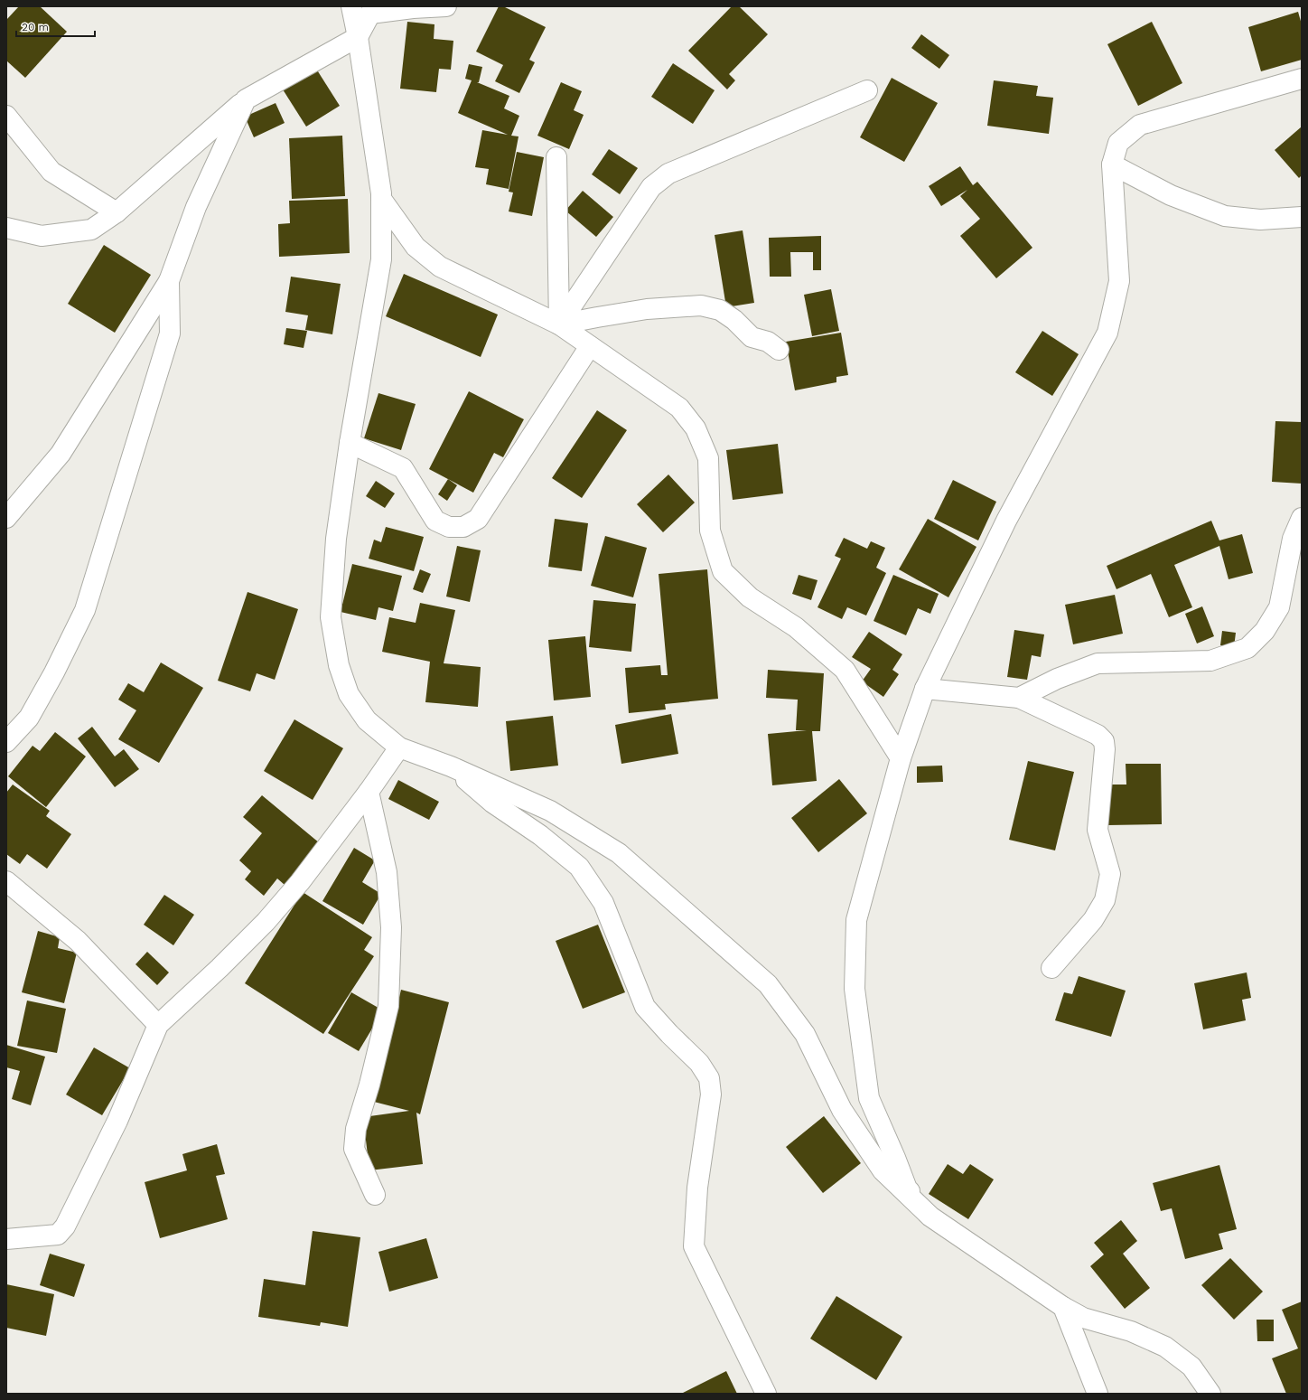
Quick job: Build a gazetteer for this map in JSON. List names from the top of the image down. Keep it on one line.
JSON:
{"scale_bar":"20 m"}
